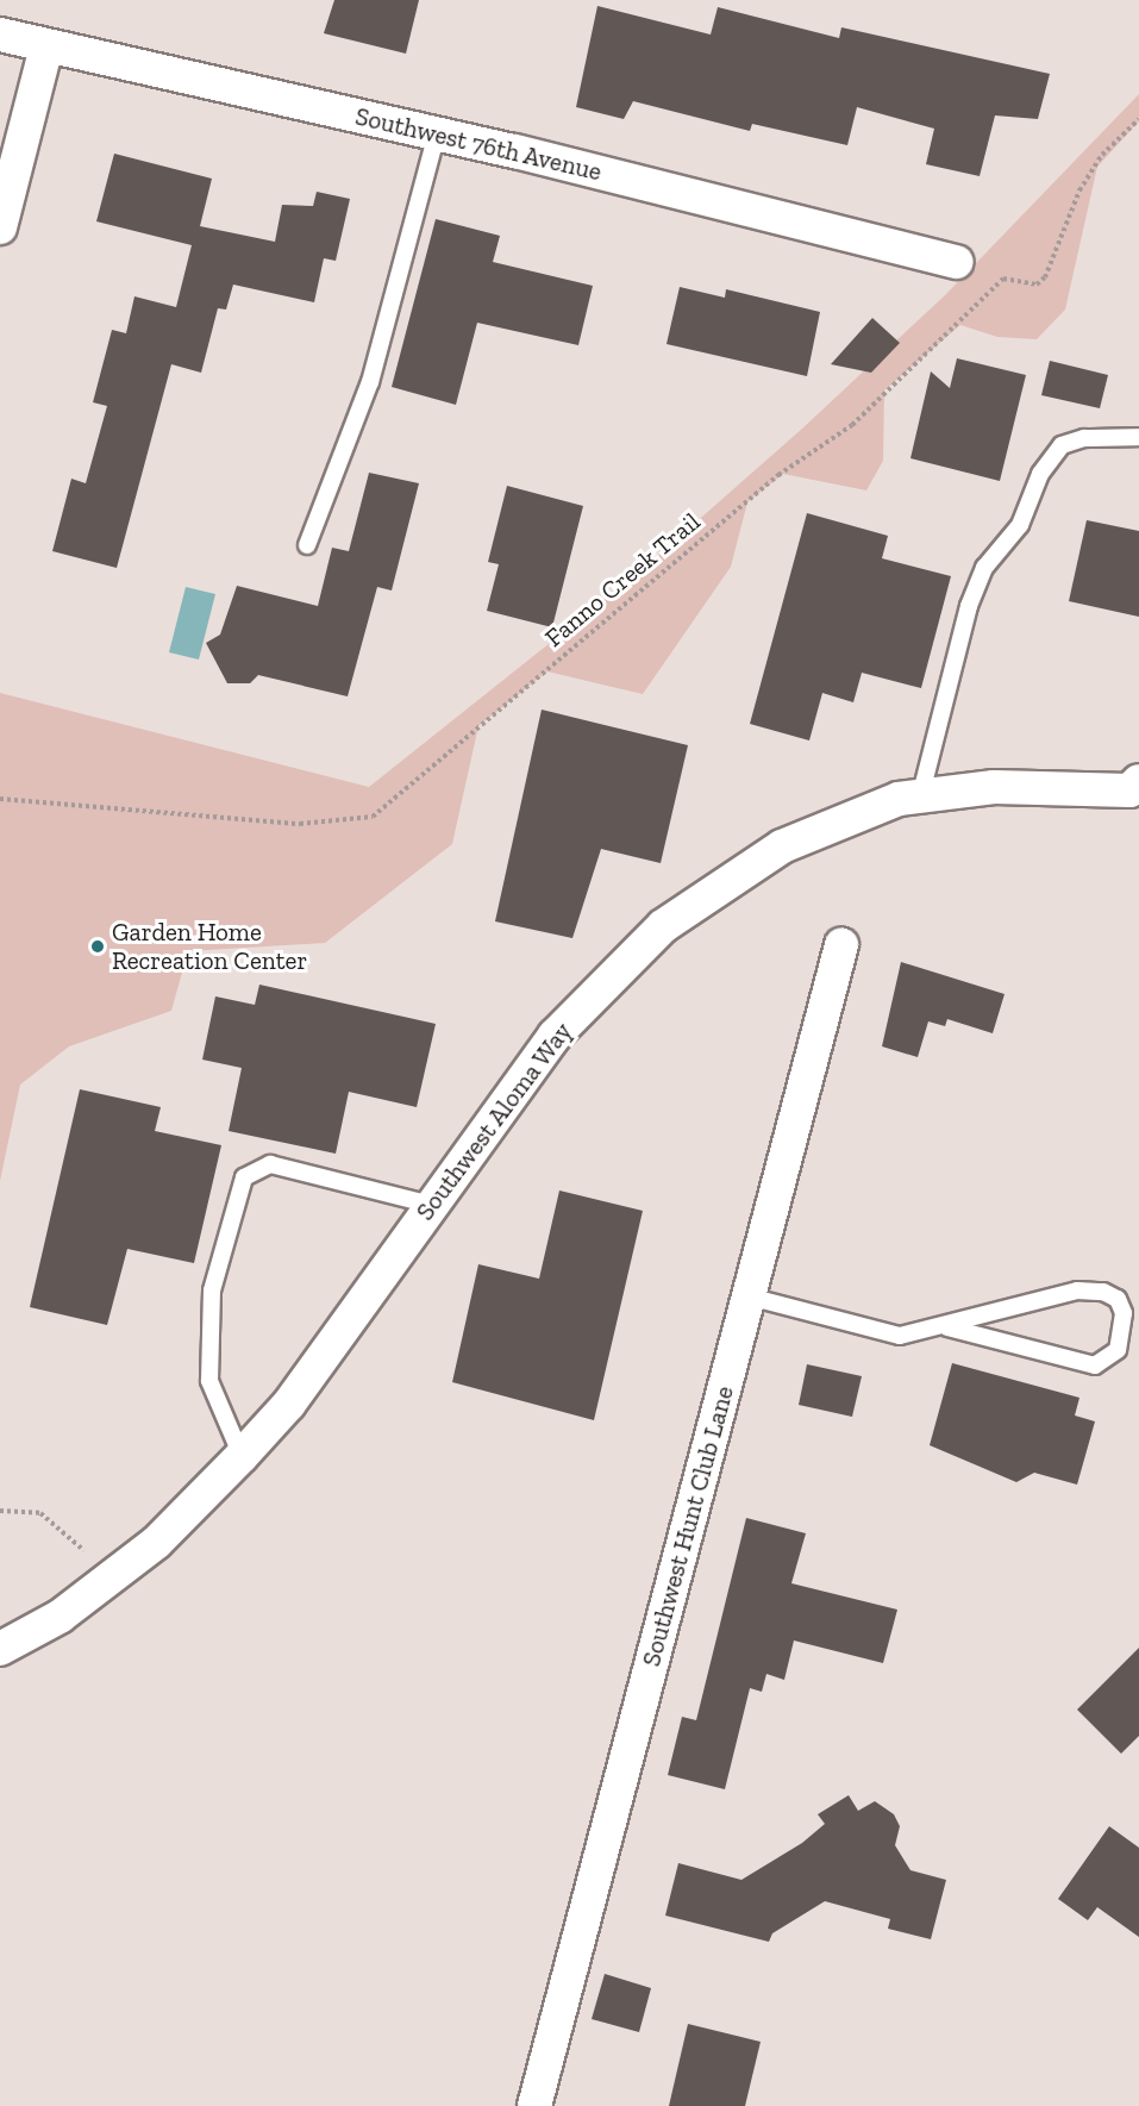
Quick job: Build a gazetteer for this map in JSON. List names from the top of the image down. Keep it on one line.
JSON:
{"streets":{"street":["Southwest 76th Avenue","Southwest Aloma Way","Southwest Hunt Club Lane"],"path":["Fanno Creek Trail"]},"places":["Garden Home Recreation Center"]}
